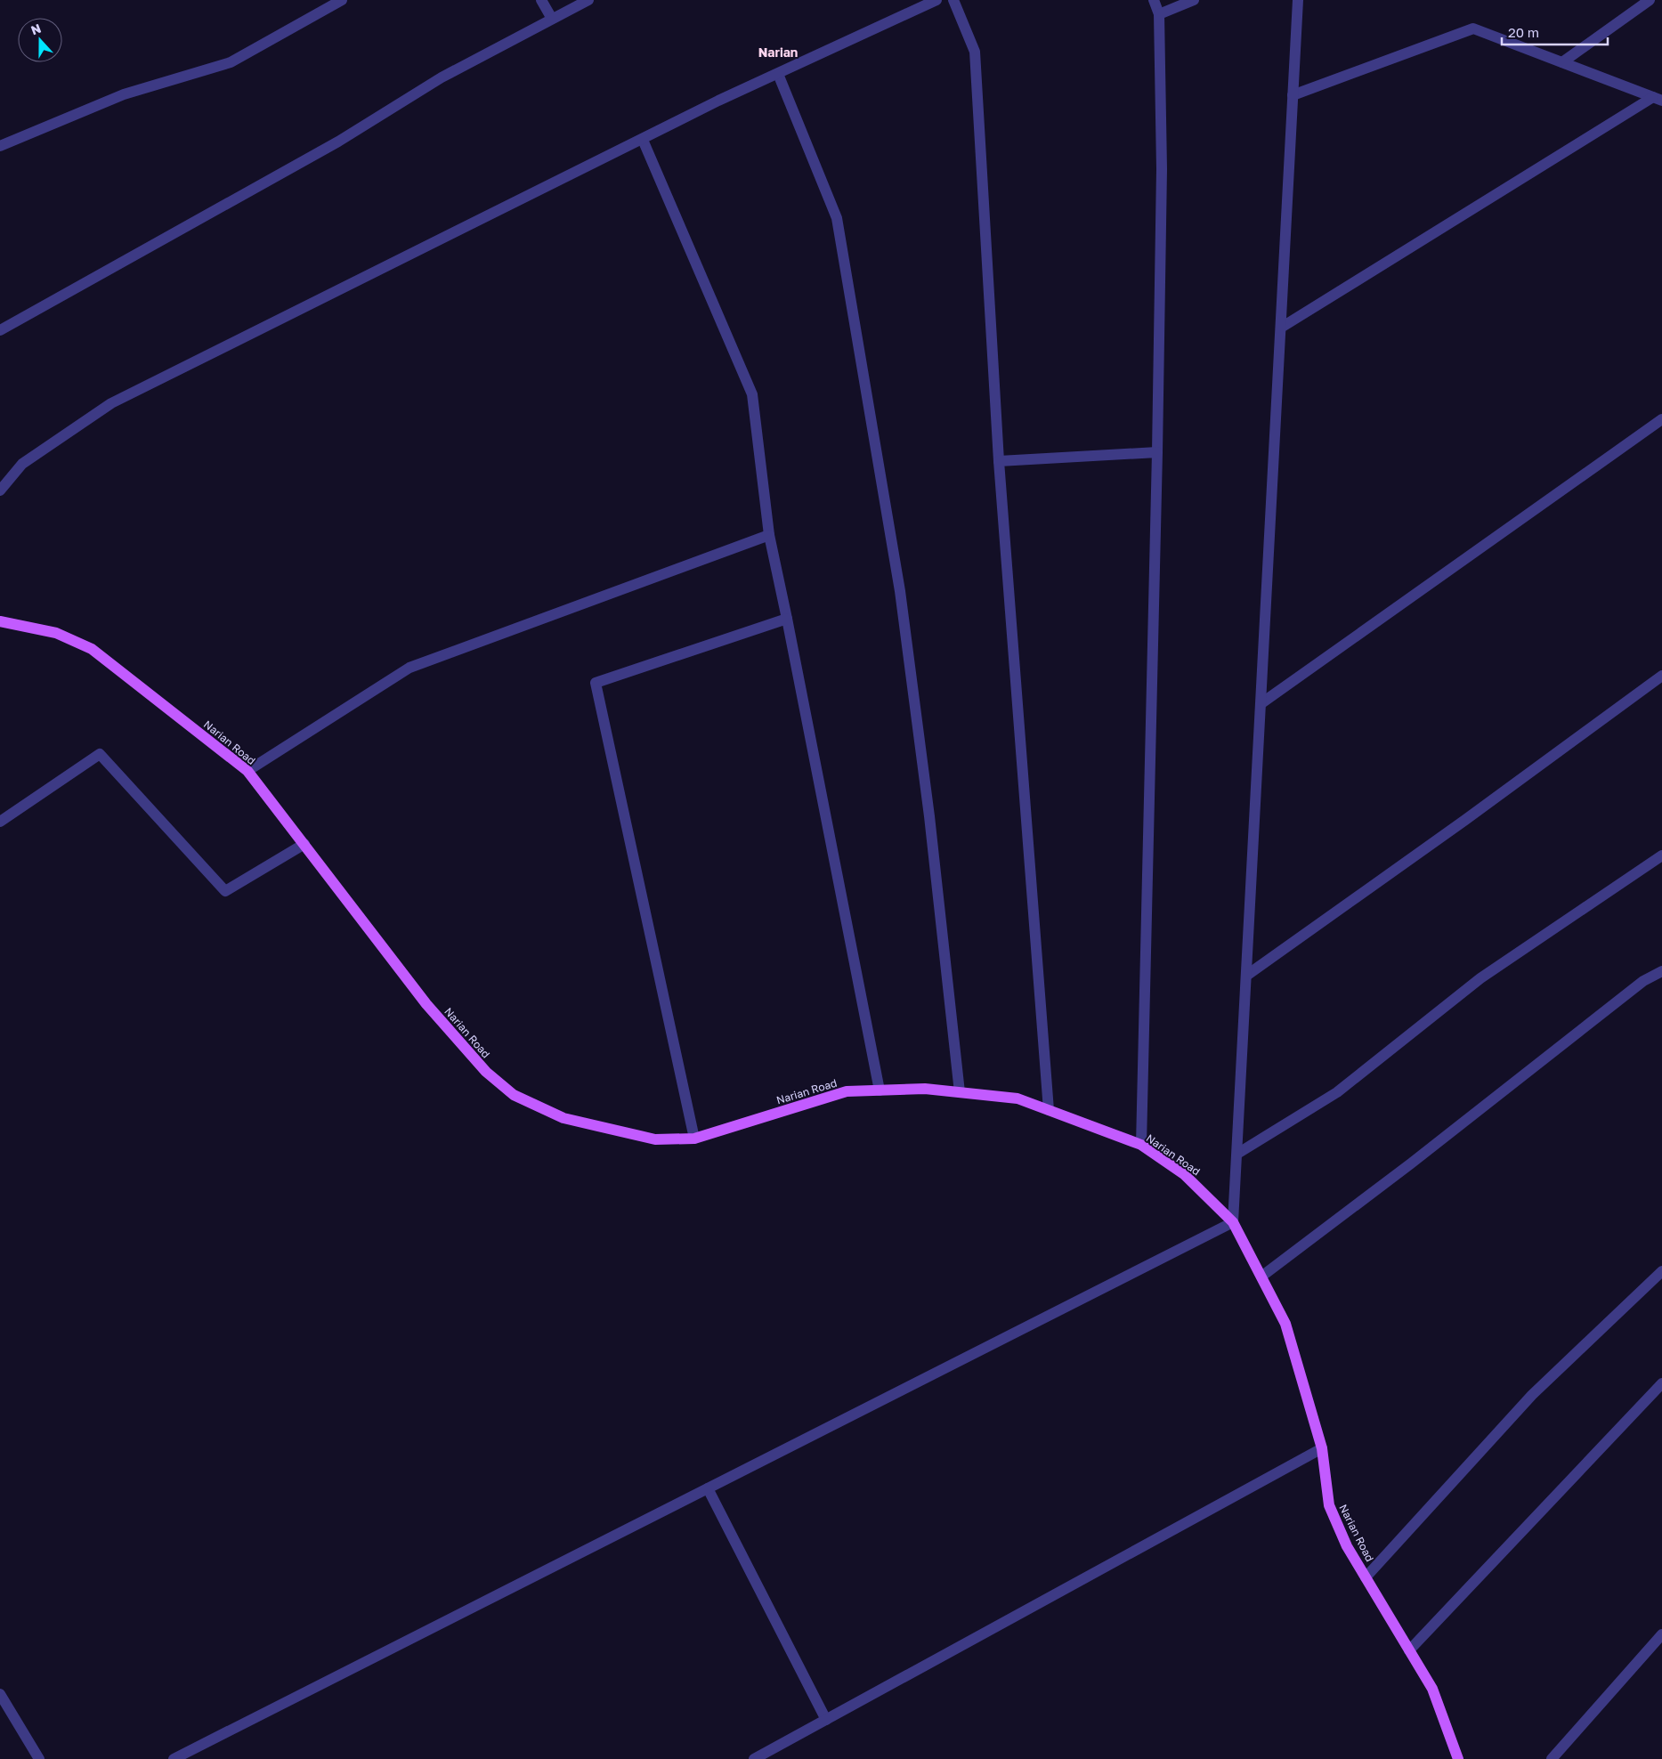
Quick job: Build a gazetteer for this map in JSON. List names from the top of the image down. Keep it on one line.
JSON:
{"streets":{"main road":["Narian Road"]},"districts":["Narian"],"scale_bar":"20 m","north":"top"}
